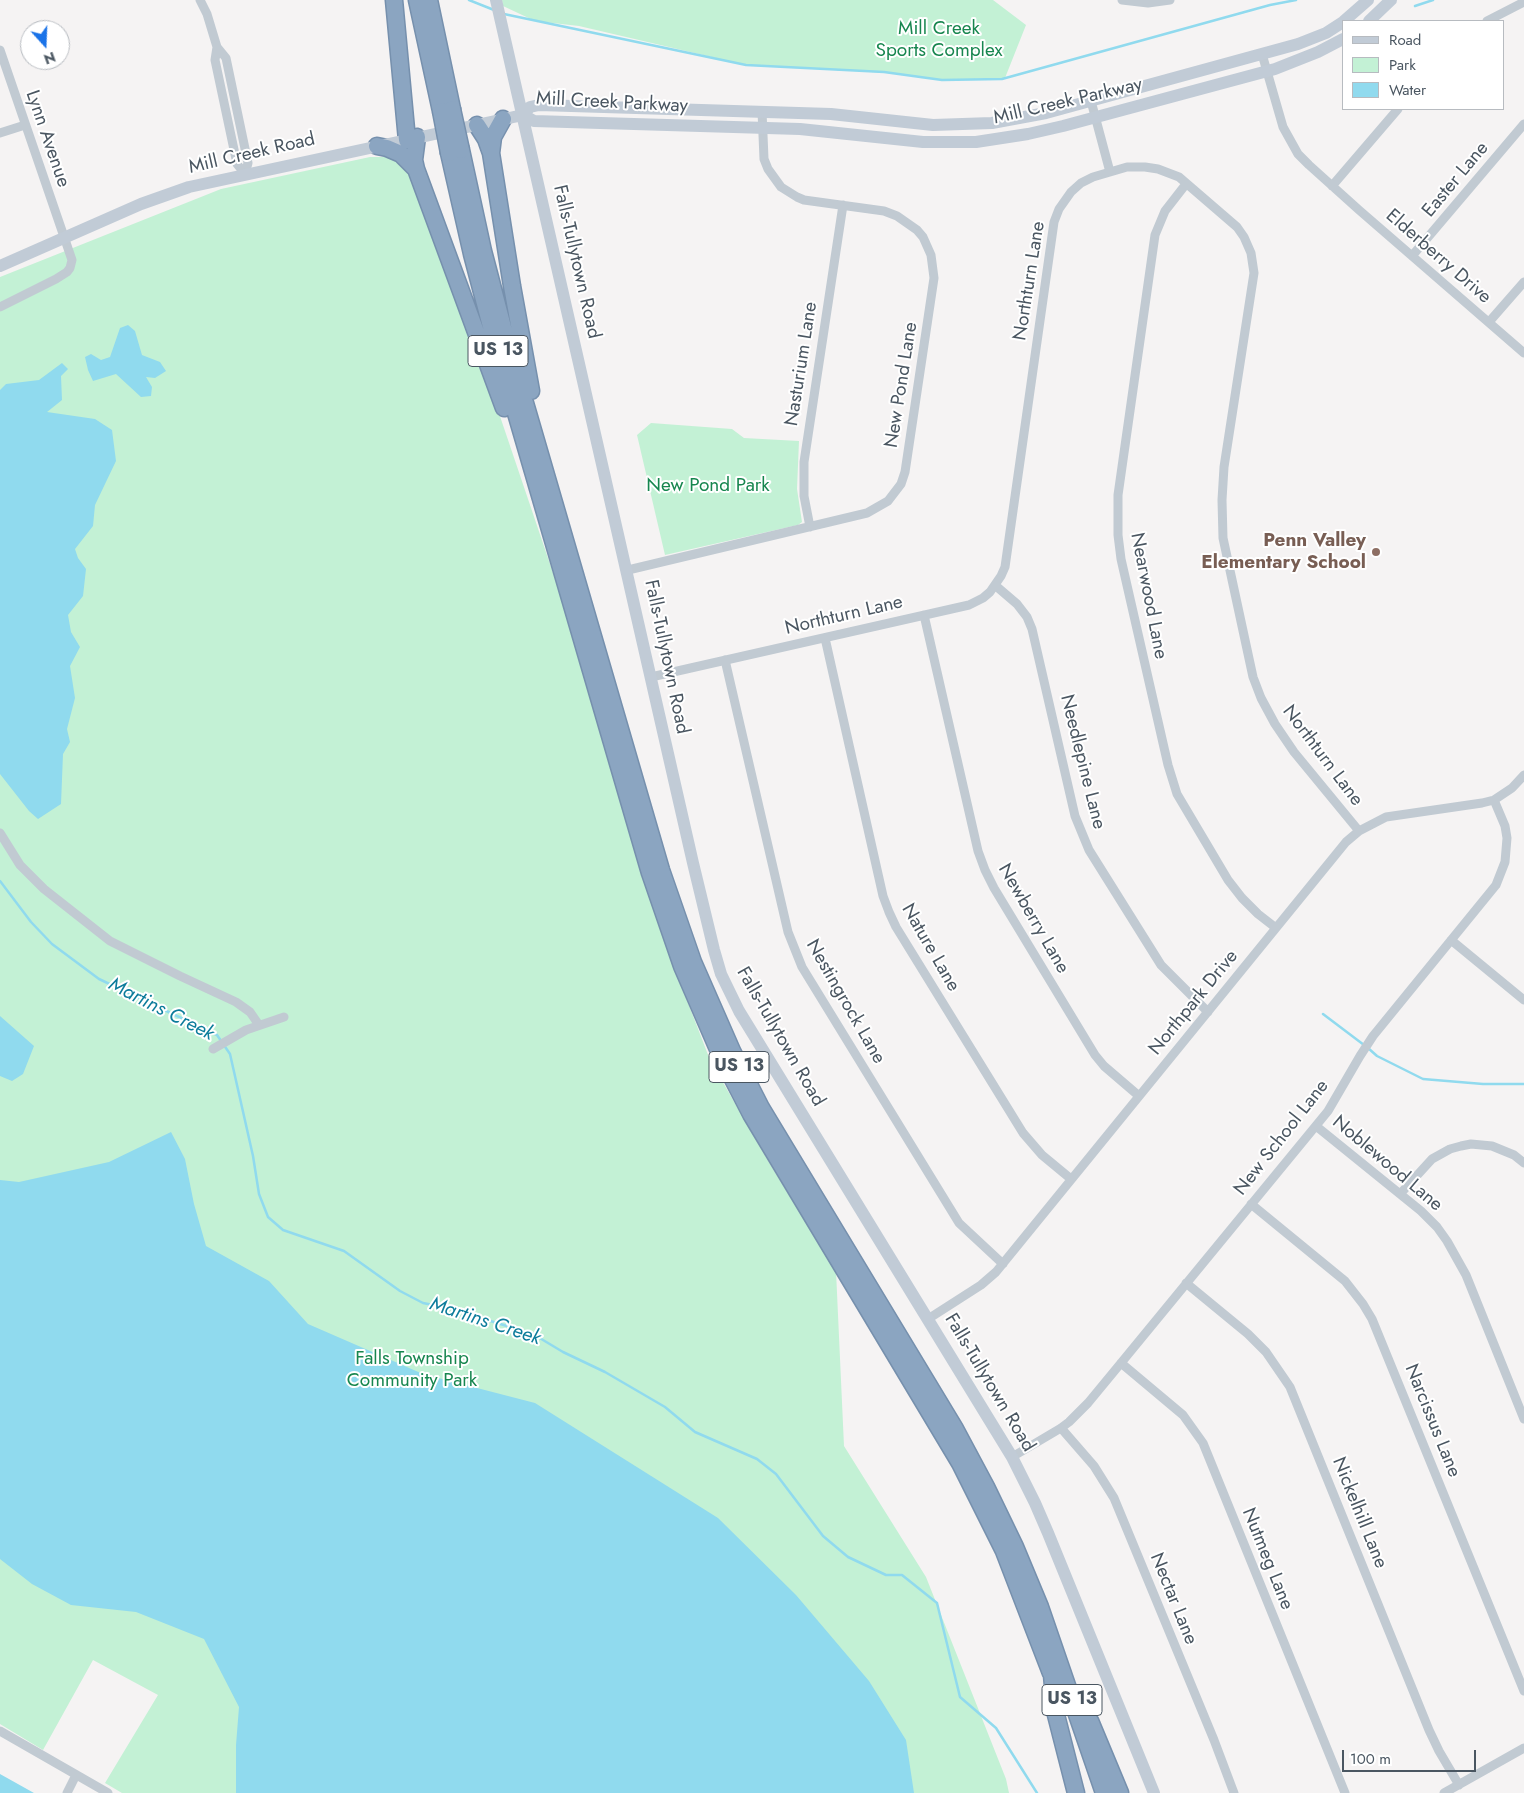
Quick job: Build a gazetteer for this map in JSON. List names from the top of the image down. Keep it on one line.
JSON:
{"streets":{"highway":["US 13"],"main road":["Mill Creek Parkway","Mill Creek Road","Falls-Tullytown Road"],"street":["Lynn Avenue","Easter Lane","Elderberry Drive","Northturn Lane","Nasturium Lane","New Pond Lane","Nearwood Lane","Needlepine Lane","Newberry Lane","Nature Lane","Nestingrock Lane","Northpark Drive","New School Lane","Noblewood Lane","Narcissus Lane","Nickelhill Lane","Nutmeg Lane","Nectar Lane"]},"crossings":[["Mill Creek Parkway","Mill Creek Road"],["Mill Creek Parkway","Elderberry Drive"],["Mill Creek Parkway","Falls-Tullytown Road"],["Mill Creek Parkway","New Pond Lane"],["Lynn Avenue","Mill Creek Road"],["Mill Creek Road","Falls-Tullytown Road"],["Easter Lane","Elderberry Drive"],["Falls-Tullytown Road","Northturn Lane"],["Falls-Tullytown Road","New Pond Lane"],["Falls-Tullytown Road","Northpark Drive"],["Falls-Tullytown Road","New School Lane"],["Northturn Lane","Nearwood Lane"],["Northturn Lane","Needlepine Lane"],["Northturn Lane","Newberry Lane"],["Northturn Lane","Nature Lane"],["Northturn Lane","Nestingrock Lane"],["Northturn Lane","Northpark Drive"],["Nasturium Lane","New Pond Lane"],["Nearwood Lane","Northpark Drive"],["Needlepine Lane","Northpark Drive"],["Newberry Lane","Northpark Drive"],["Nature Lane","Northpark Drive"],["Nestingrock Lane","Northpark Drive"],["Northpark Drive","New School Lane"],["New School Lane","Noblewood Lane"],["New School Lane","Narcissus Lane"],["New School Lane","Nickelhill Lane"],["New School Lane","Nutmeg Lane"],["New School Lane","Nectar Lane"]],"water":["Martins Creek"],"parks":["Mill Creek Sports Complex","New Pond Park","Falls Township Community Park"],"places":["Penn Valley Elementary School"],"legend":["Road","Park","Water"],"scale_bar":"100 m","north":"bottom"}
